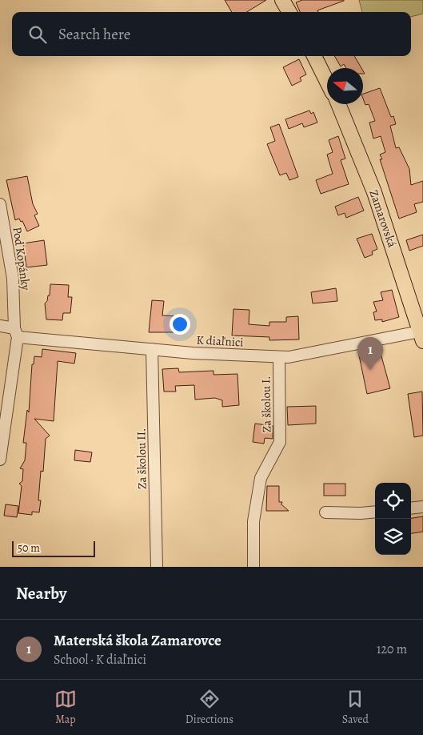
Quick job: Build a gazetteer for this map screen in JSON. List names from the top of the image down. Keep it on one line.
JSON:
{"streets":{"main road":["Zamarovská"],"street":["Pod Kopánky","K diaľnici","Za školou I.","Za školou II."]},"crossings":[["Zamarovská","K diaľnici"],["Pod Kopánky","K diaľnici"],["K diaľnici","Za školou I."],["K diaľnici","Za školou II."]],"scale_bar":"50 m","north":"left","page":{"search":"Search here","pins":"1","scale":"50 m","heading":"Nearby","list":[{"mark":"1","name":"Materská škola Zamarovce","note":"School · K diaľnici","value":"120 m"}],"nav":["Map","Directions","Saved"]}}
